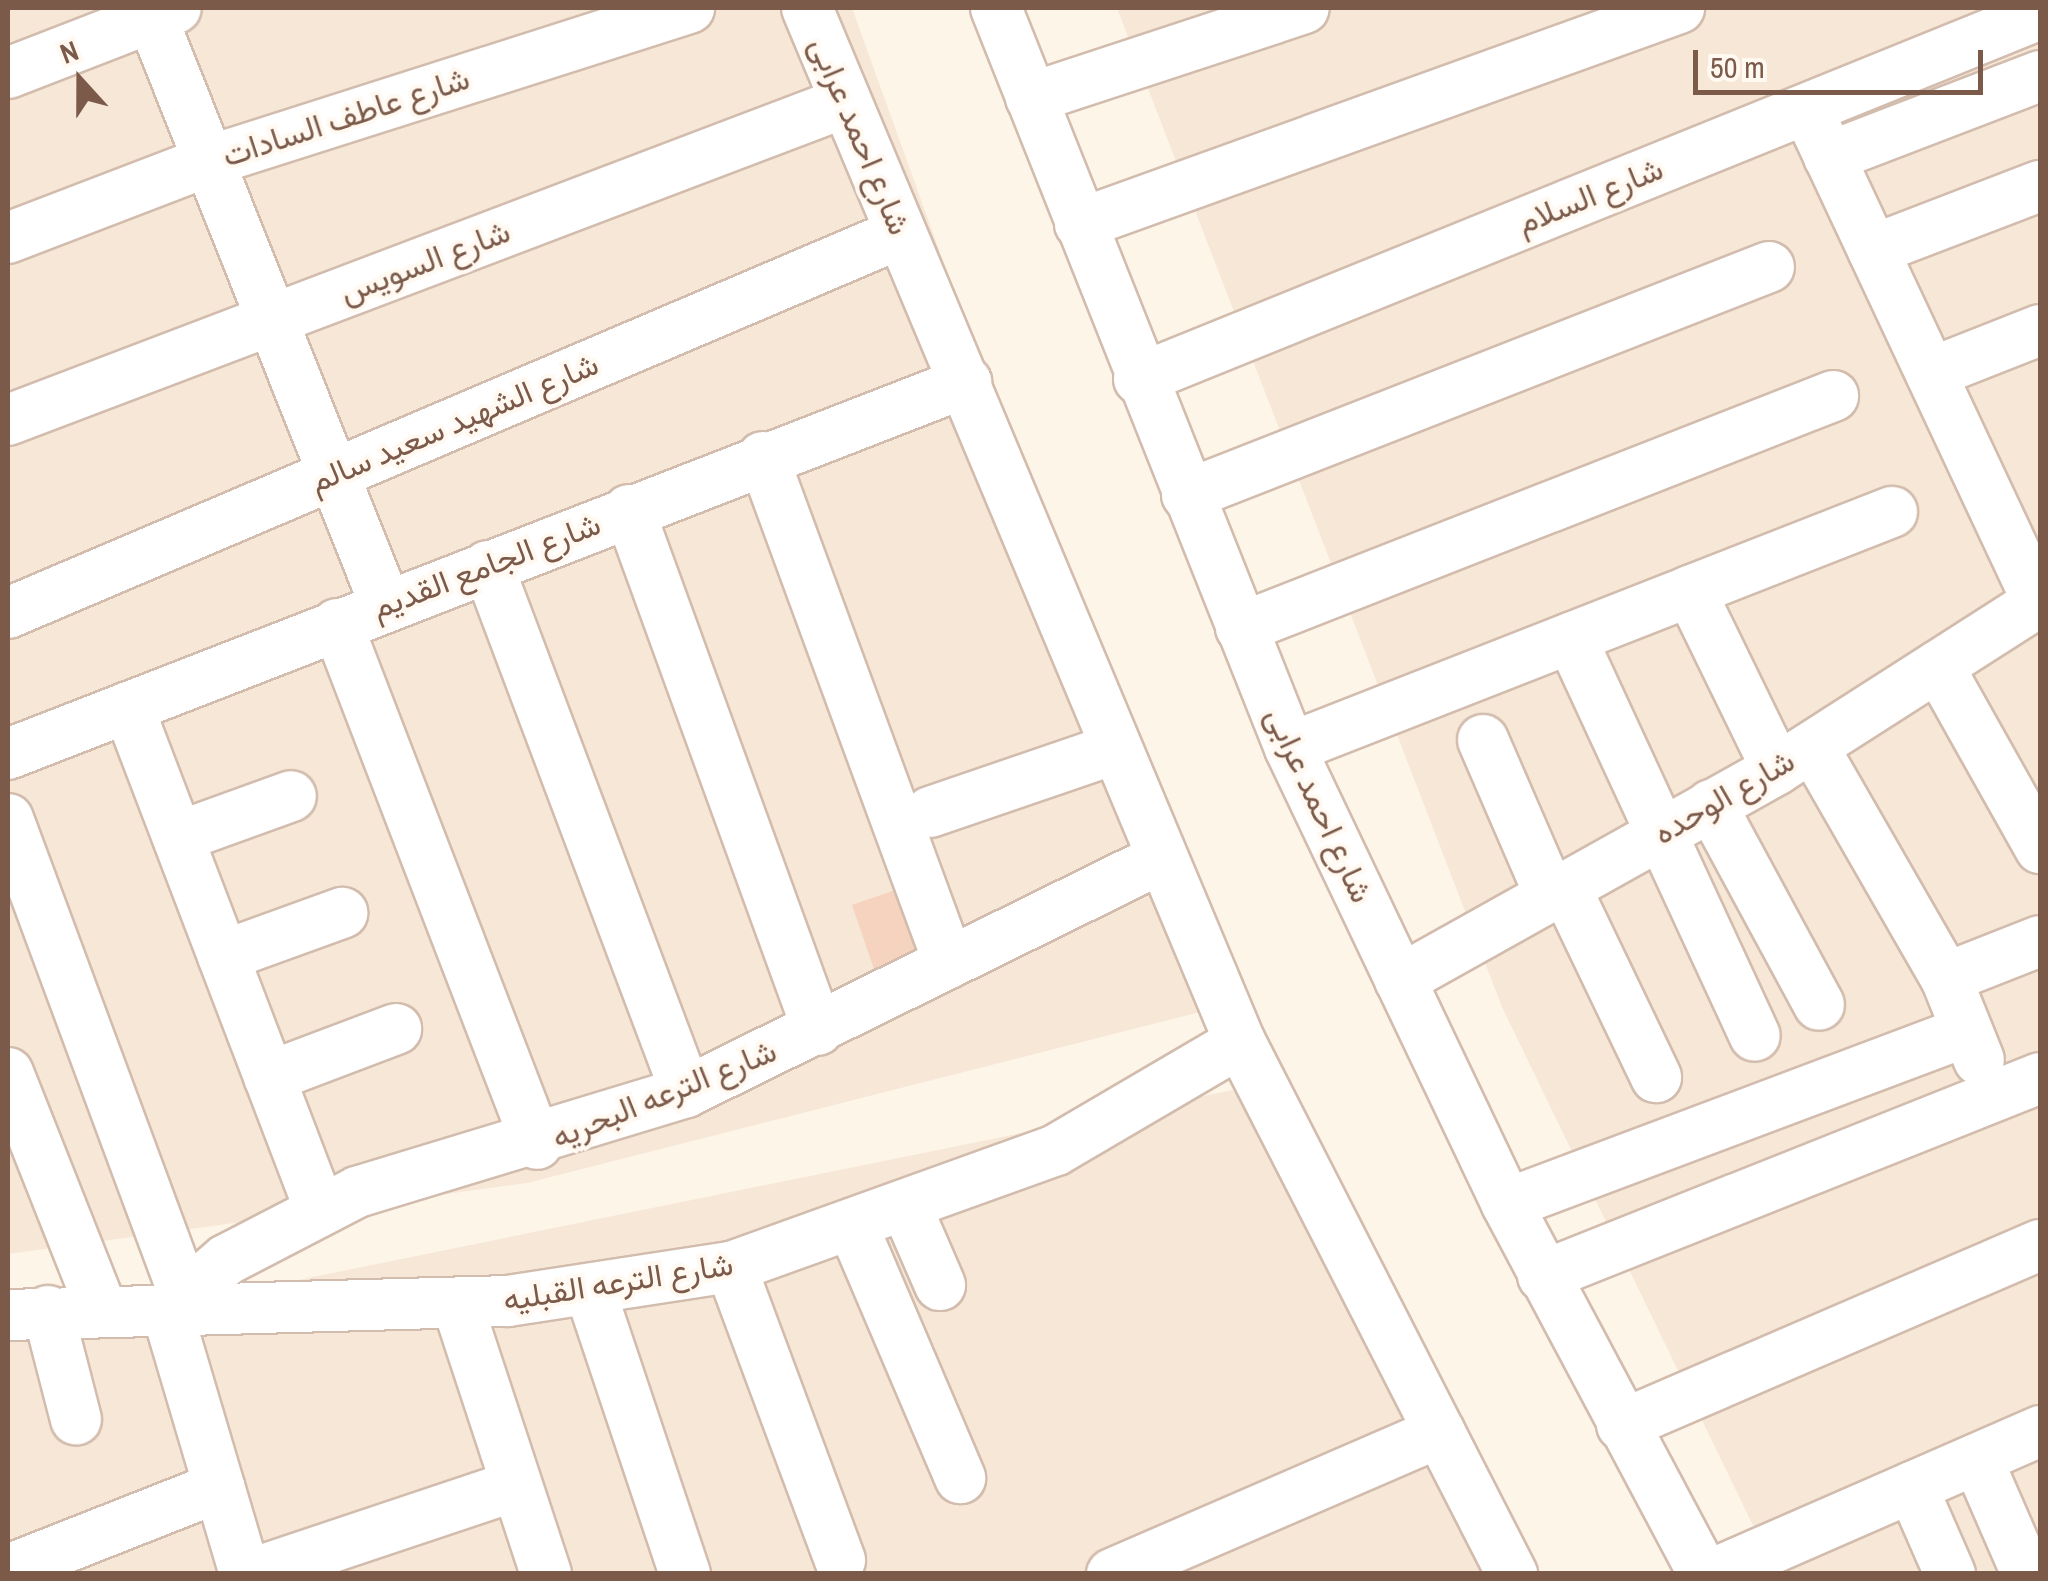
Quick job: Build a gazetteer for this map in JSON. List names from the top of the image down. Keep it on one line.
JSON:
{"streets":{"street":["شارع عاطف السادات","شارع احمد عرابى","شارع السلام","شارع السويس","شارع الشهيد سعيد سالم","شارع الجامع القديم","شارع الوحده","شارع الترعه البحريه","شارع الترعه القبليه"]},"crossings":[["شارع احمد عرابى","شارع السلام"],["شارع احمد عرابى","شارع السويس"],["شارع احمد عرابى","شارع الشهيد سعيد سالم"],["شارع احمد عرابى","شارع الجامع القديم"],["شارع احمد عرابى","شارع الوحده"],["شارع احمد عرابى","شارع الترعه البحريه"],["شارع احمد عرابى","شارع الترعه القبليه"],["شارع الترعه البحريه","شارع الترعه القبليه"]],"scale_bar":"50 m","north":"top"}
